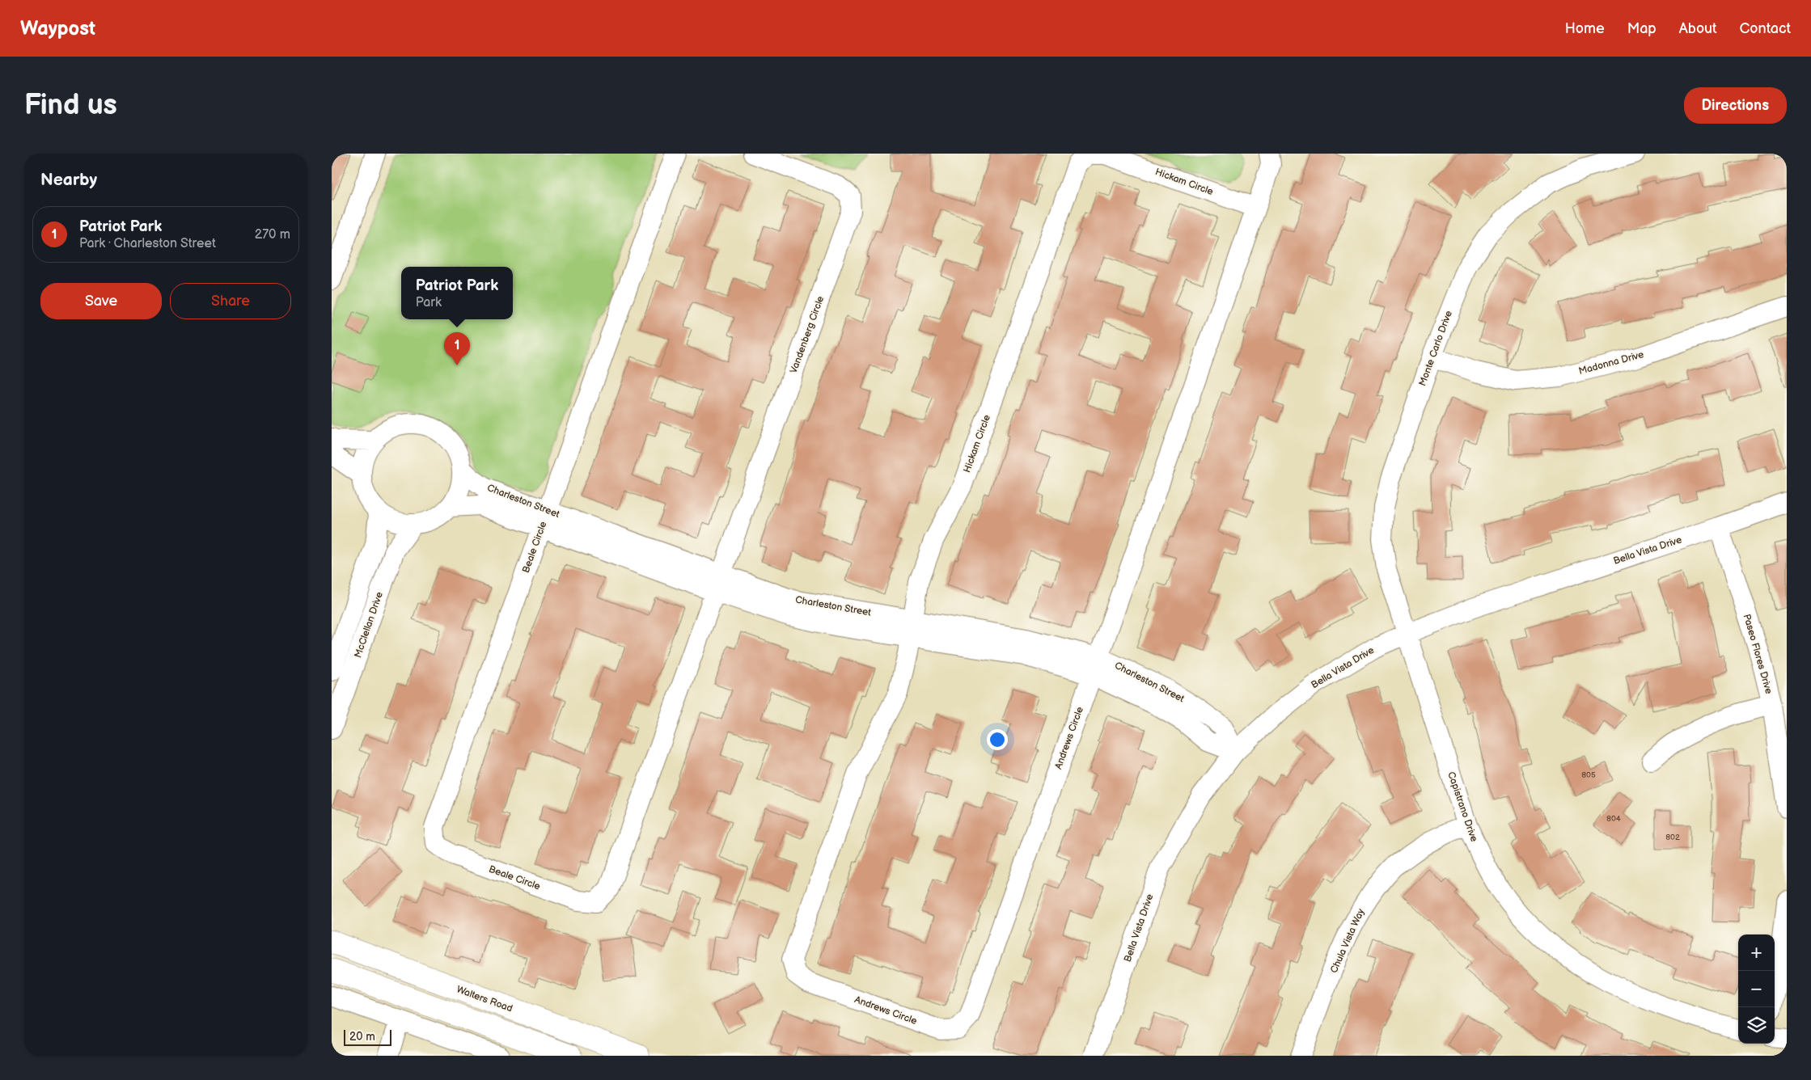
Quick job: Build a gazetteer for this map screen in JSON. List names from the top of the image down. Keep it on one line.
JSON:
{"streets":{"main road":["Walters Road"],"street":["Hickam Circle","Vandenberg Circle","Monte Carlo Drive","Madonna Drive","Charleston Street","Beale Circle","Bella Vista Drive","McClellan Drive","Paseo Flores Drive","Andrews Circle","Capistrano Drive","Chula Vista Way"]},"crossings":[["Hickam Circle","Charleston Street"],["Hickam Circle","Andrews Circle"],["Vandenberg Circle","Charleston Street"],["Vandenberg Circle","Beale Circle"],["Monte Carlo Drive","Madonna Drive"],["Monte Carlo Drive","Bella Vista Drive"],["Monte Carlo Drive","Capistrano Drive"],["Charleston Street","Beale Circle"],["Charleston Street","Bella Vista Drive"],["Charleston Street","McClellan Drive"],["Charleston Street","Andrews Circle"],["Bella Vista Drive","Paseo Flores Drive"],["Bella Vista Drive","Capistrano Drive"],["Capistrano Drive","Chula Vista Way"]],"house_numbers":["805","804","802"],"scale_bar":"20 m","page":{"header":"Waypost","nav":["Home","Map","About","Contact"],"buttons":["Directions",["Save","Share"]],"title":"Find us","heading":"Nearby","list":[{"mark":"1","name":"Patriot Park","note":"Park · Charleston Street","value":"270 m"}],"popup":["Patriot Park","Park"],"pins":"1","map_buttons":["+","−"],"scale":"20 m"}}
